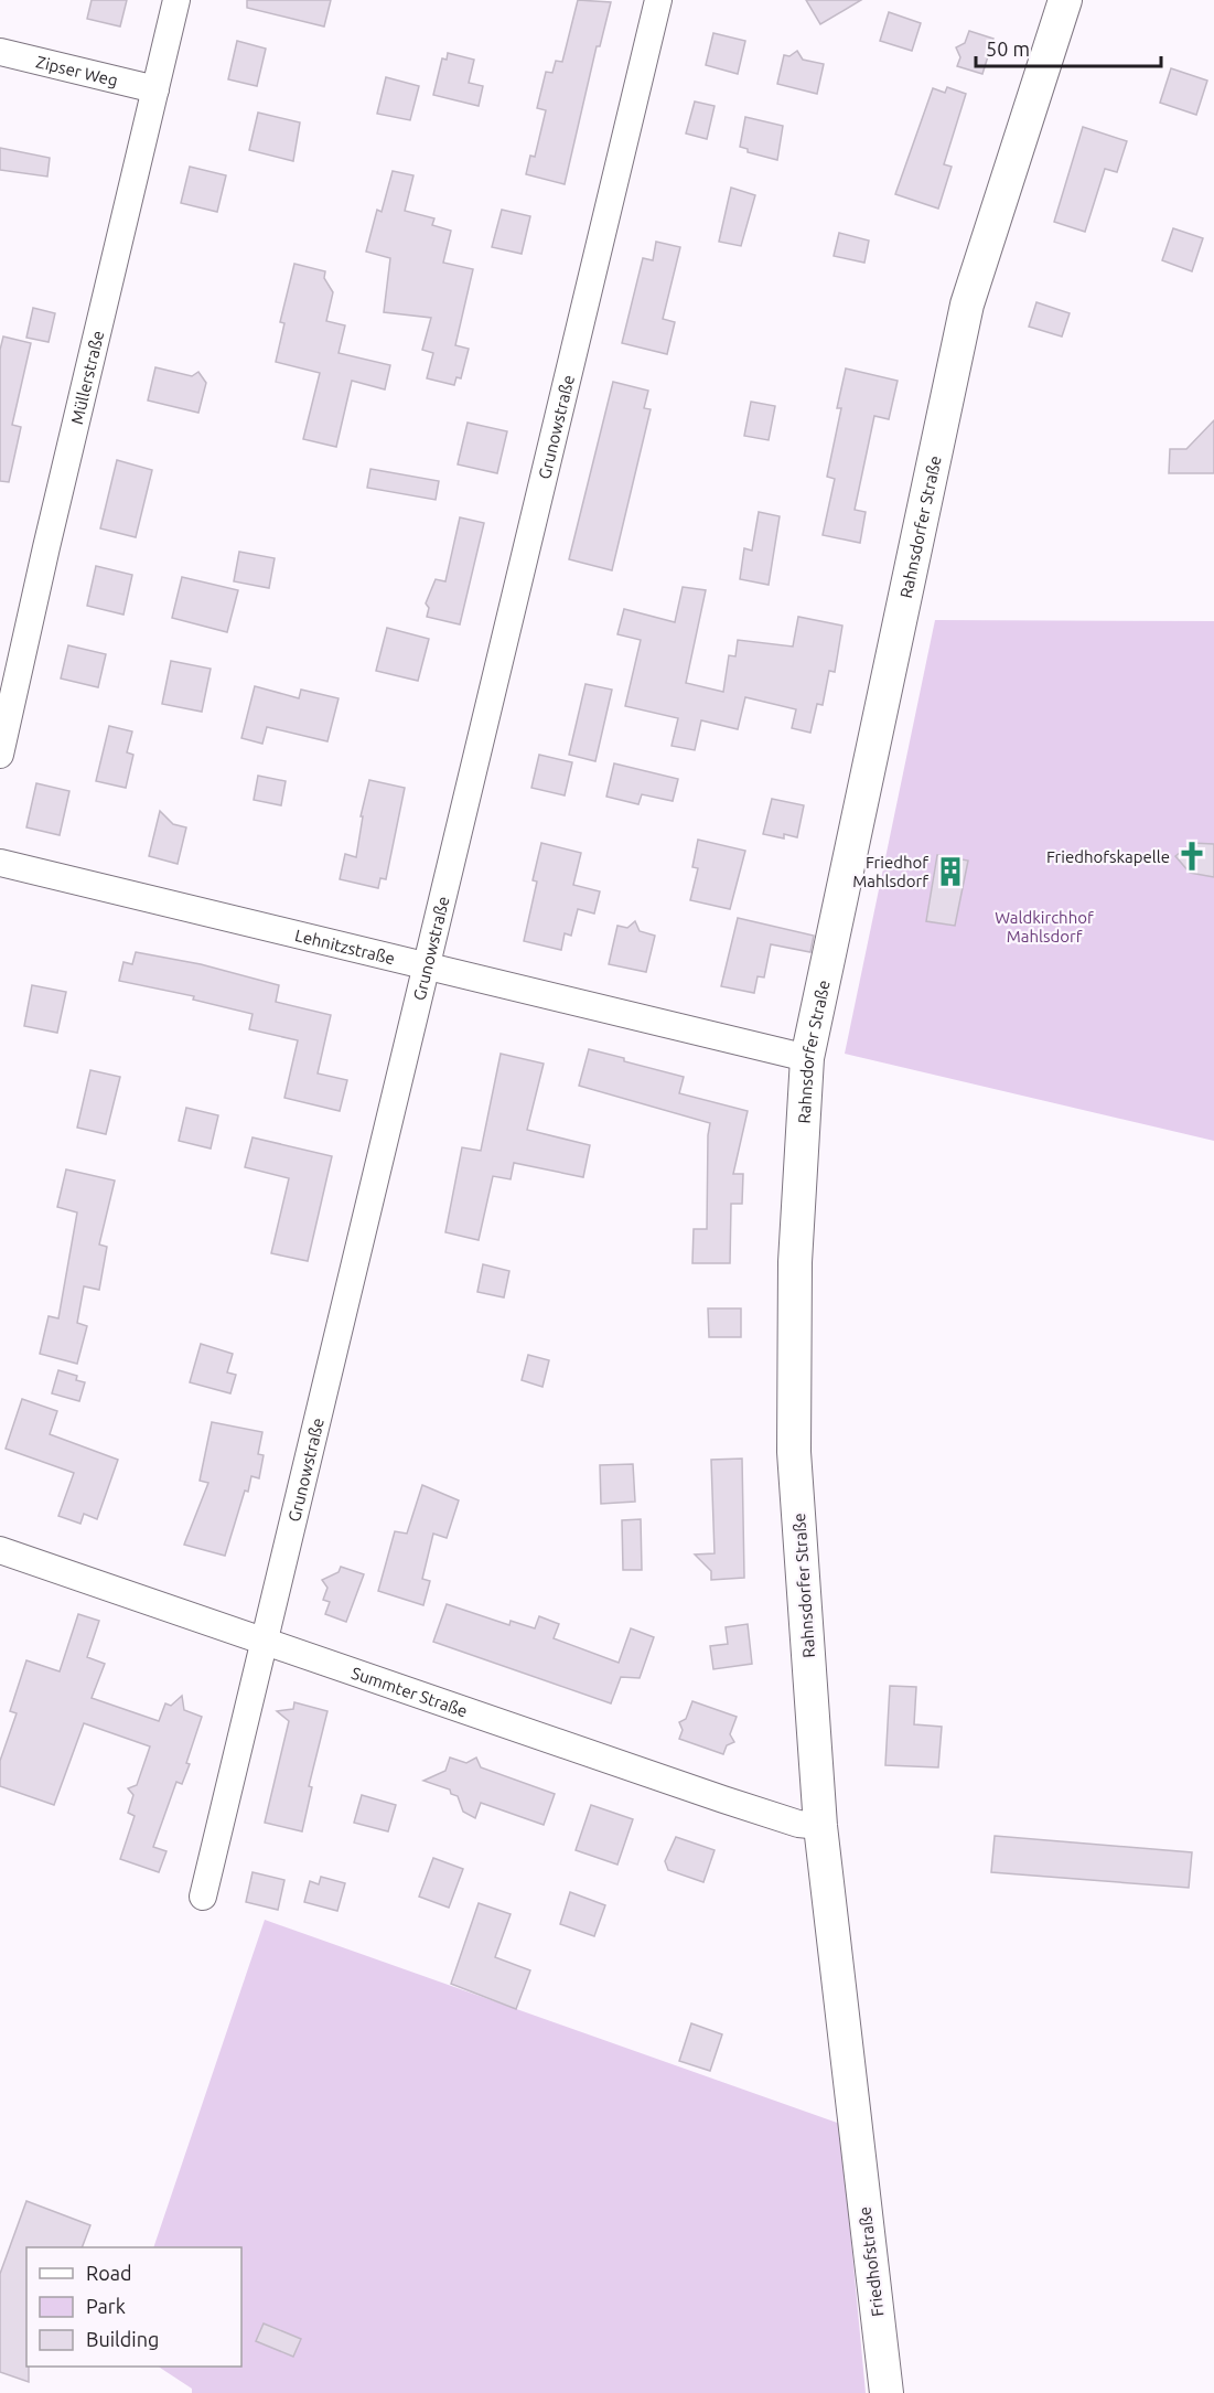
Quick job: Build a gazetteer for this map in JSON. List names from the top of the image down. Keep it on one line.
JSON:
{"streets":{"street":["Zipser Weg","Müllerstraße","Grunowstraße","Rahnsdorfer Straße","Lehnitzstraße","Summter Straße","Friedhofstraße"]},"crossings":[["Zipser Weg","Müllerstraße"],["Grunowstraße","Lehnitzstraße"],["Grunowstraße","Summter Straße"],["Rahnsdorfer Straße","Lehnitzstraße"],["Rahnsdorfer Straße","Summter Straße"],["Rahnsdorfer Straße","Friedhofstraße"]],"parks":["Waldkirchhof Mahlsdorf"],"places":{"church":["Friedhofskapelle"],"building":["Friedhof Mahlsdorf"]},"legend":["Road","Park","Building"],"scale_bar":"50 m"}
